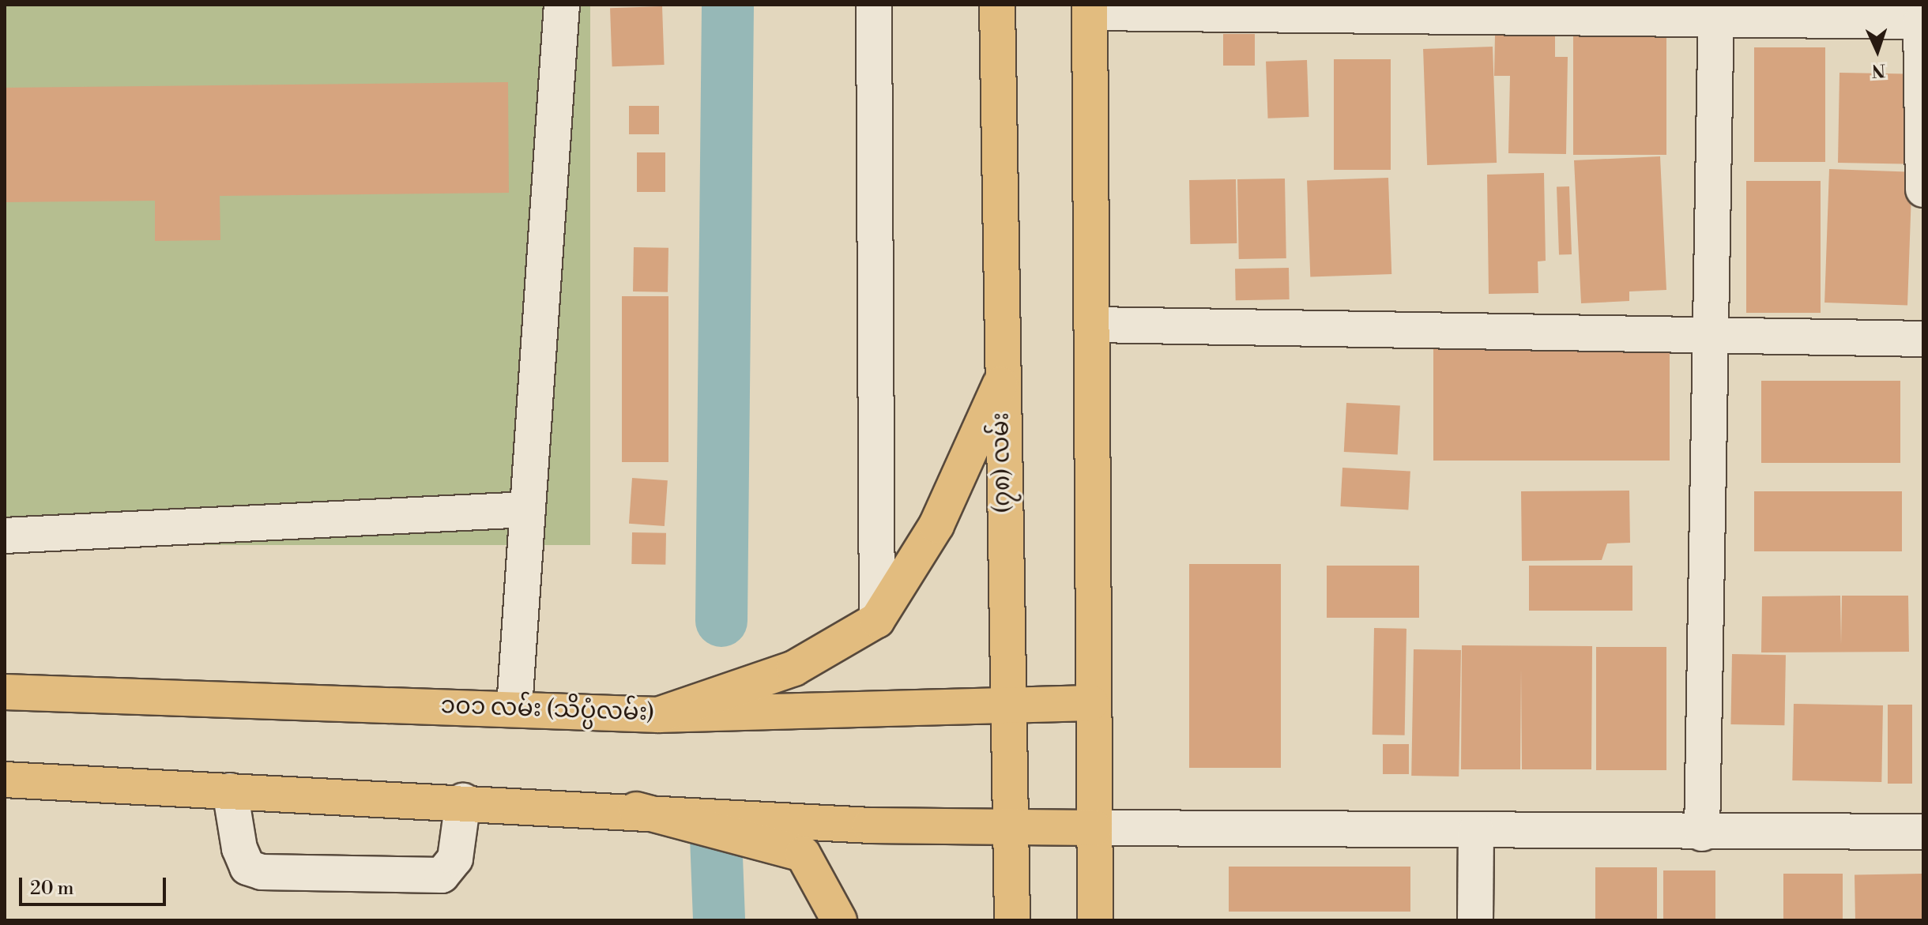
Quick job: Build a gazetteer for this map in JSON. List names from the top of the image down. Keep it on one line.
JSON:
{"streets":{"main road":["(၇၈) လမ်း","၁၀၁ လမ်း (သိပ္ပံလမ်း)"]},"crossings":[["(၇၈) လမ်း","၁၀၁ လမ်း (သိပ္ပံလမ်း)"]],"scale_bar":"20 m","north":"bottom"}
